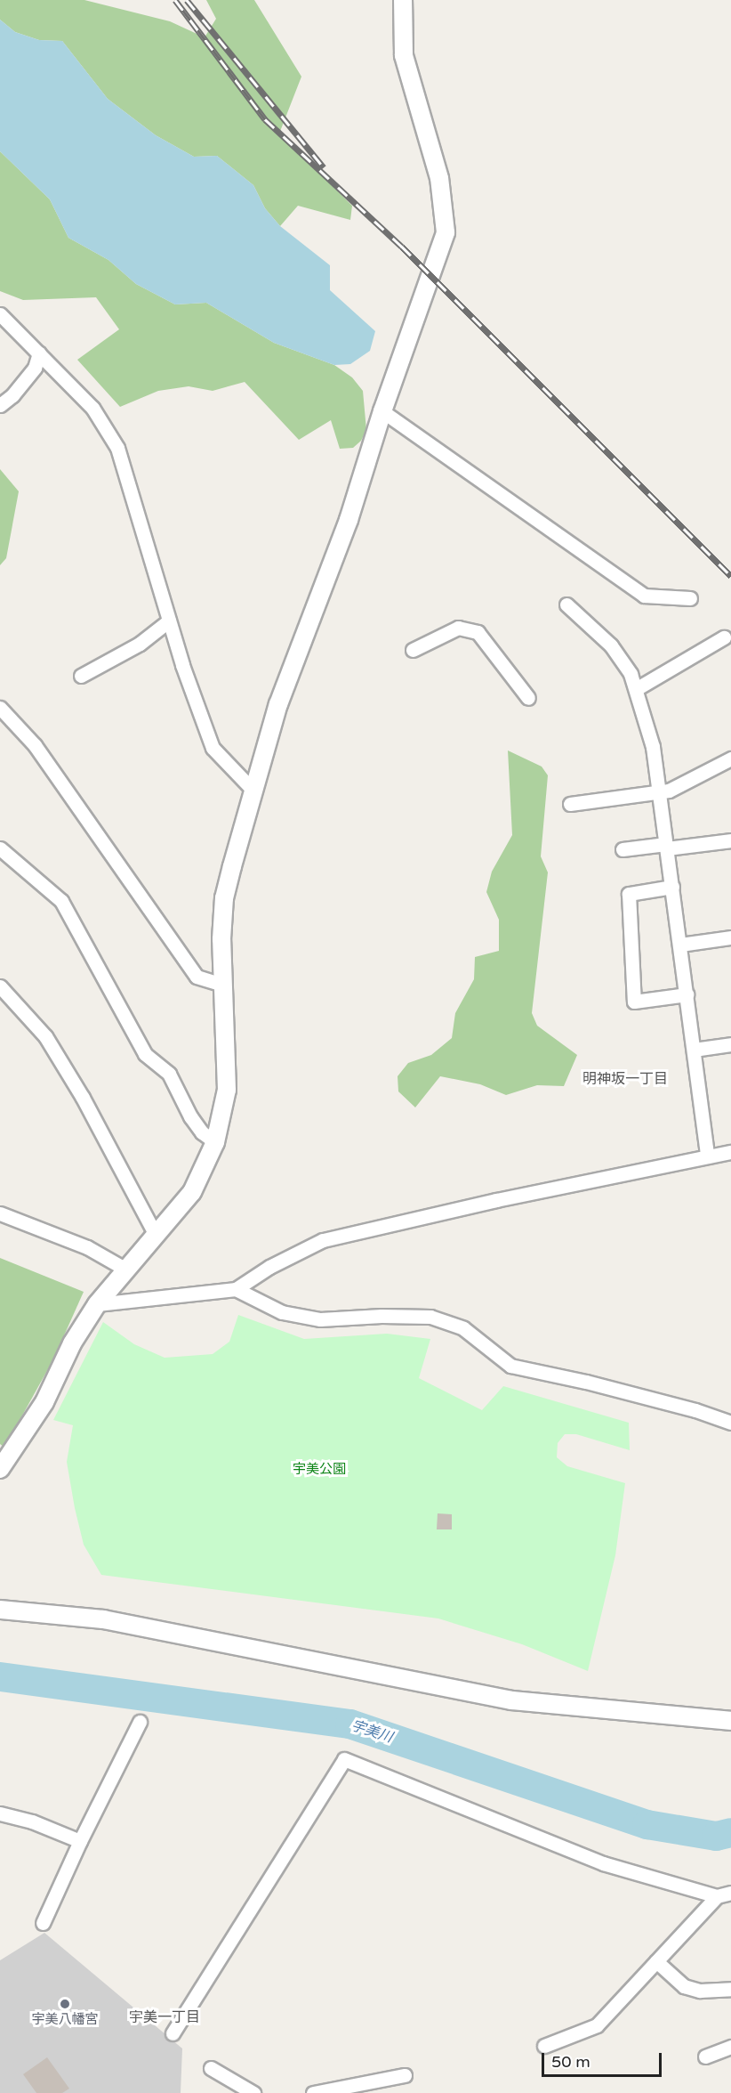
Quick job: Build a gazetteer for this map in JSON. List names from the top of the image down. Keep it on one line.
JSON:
{"districts":["明神坂一丁目","宇美一丁目"],"water":["宇美川"],"parks":["宇美公園"],"places":["宇美八幡宮"],"scale_bar":"50 m"}
